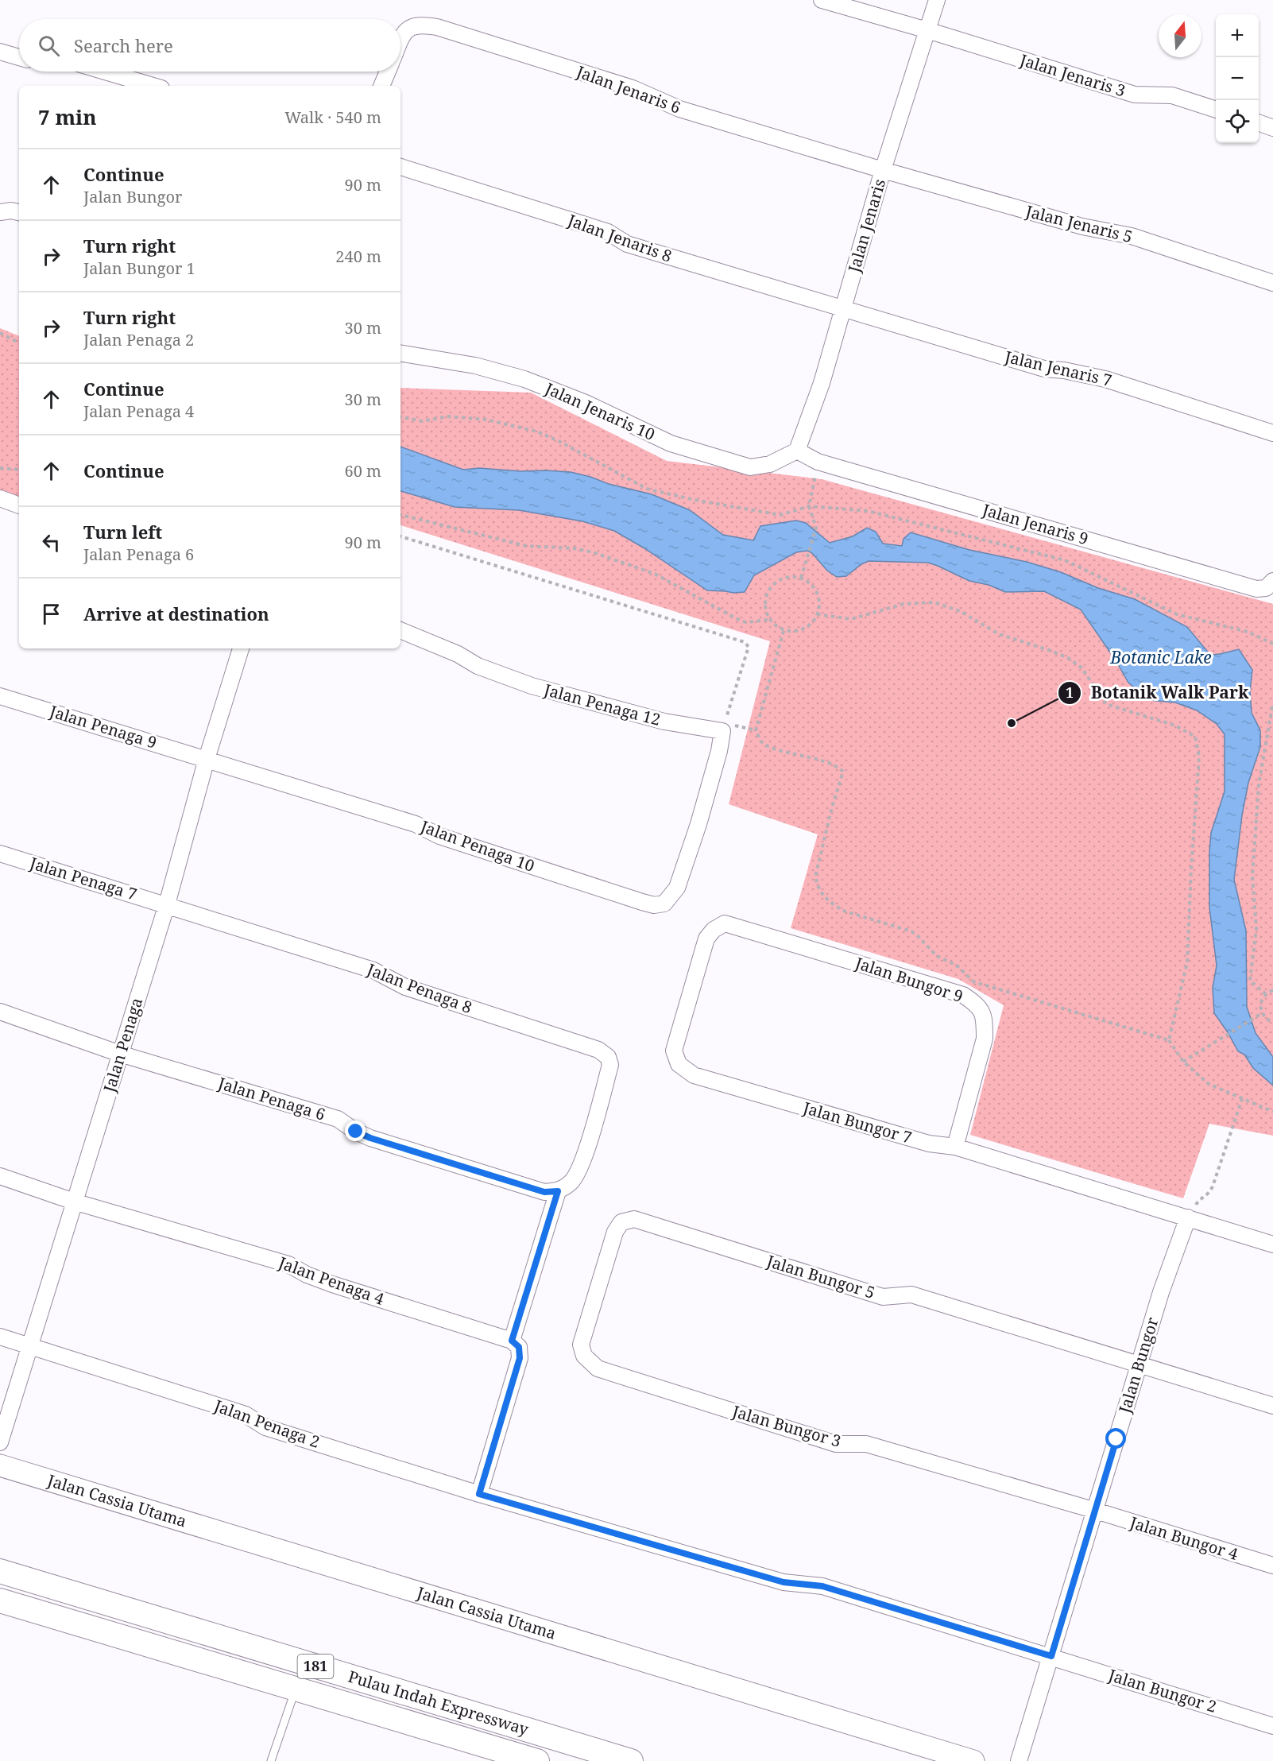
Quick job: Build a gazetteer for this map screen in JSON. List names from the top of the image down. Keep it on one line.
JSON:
{"streets":{"main road":["181","Pulau Indah Expressway"],"street":["Jalan Jenaris 3","Jalan Jenaris 6","Jalan Jenaris 5","Jalan Jenaris","Jalan Jenaris 8","Jalan Jenaris 7","Jalan Jenaris 10","Jalan Jenaris 9","Jalan Penaga 12","Jalan Penaga 9","Jalan Penaga 10","Jalan Penaga 7","Jalan Bungor 9","Jalan Penaga 8","Jalan Penaga","Jalan Penaga 6","Jalan Bungor 7","Jalan Bungor 5","Jalan Penaga 4","Jalan Bungor","Jalan Penaga 2","Jalan Bungor 3","Jalan Cassia Utama","Jalan Bungor 4","Jalan Bungor 2"]},"crossings":[["Jalan Jenaris 3","Jalan Jenaris"],["Jalan Jenaris 6","Jalan Jenaris 5"],["Jalan Jenaris 6","Jalan Jenaris"],["Jalan Jenaris 5","Jalan Jenaris"],["Jalan Jenaris","Jalan Jenaris 8"],["Jalan Jenaris","Jalan Jenaris 7"],["Jalan Jenaris","Jalan Jenaris 10"],["Jalan Jenaris","Jalan Jenaris 9"],["Jalan Jenaris 8","Jalan Jenaris 7"],["Jalan Jenaris 10","Jalan Jenaris 9"],["Jalan Penaga 12","Jalan Penaga 10"],["Jalan Penaga 9","Jalan Penaga 10"],["Jalan Penaga 9","Jalan Penaga"],["Jalan Penaga 10","Jalan Penaga"],["Jalan Penaga 7","Jalan Penaga 8"],["Jalan Penaga 7","Jalan Penaga"],["Jalan Bungor 9","Jalan Bungor 7"],["Jalan Penaga 8","Jalan Penaga"],["Jalan Penaga 8","Jalan Penaga 6"],["Jalan Penaga","Jalan Penaga 6"],["Jalan Penaga","Jalan Penaga 4"],["Jalan Penaga","Jalan Penaga 2"],["Jalan Bungor 7","Jalan Bungor"],["Jalan Bungor 5","Jalan Bungor"],["Jalan Bungor 5","Jalan Bungor 3"],["Jalan Bungor","Jalan Penaga 2"],["Jalan Bungor","Jalan Bungor 3"],["Jalan Bungor","Jalan Bungor 4"],["Jalan Bungor","Jalan Bungor 2"],["Jalan Penaga 2","Jalan Bungor 2"],["Jalan Bungor 3","Jalan Bungor 4"]],"water":["Botanic Lake"],"places":["Botanik Walk Park"],"north":"top","page":{"map_buttons":["+","−"],"search":"Search here","heading":["7 min","Walk · 540 m"],"list":[["Continue","Jalan Bungor","90 m"],["Turn right","Jalan Bungor 1","240 m"],["Turn right","Jalan Penaga 2","30 m"],["Continue","Jalan Penaga 4","30 m"],["Continue","60 m"],["Turn left","Jalan Penaga 6","90 m"],"Arrive at destination"]}}
